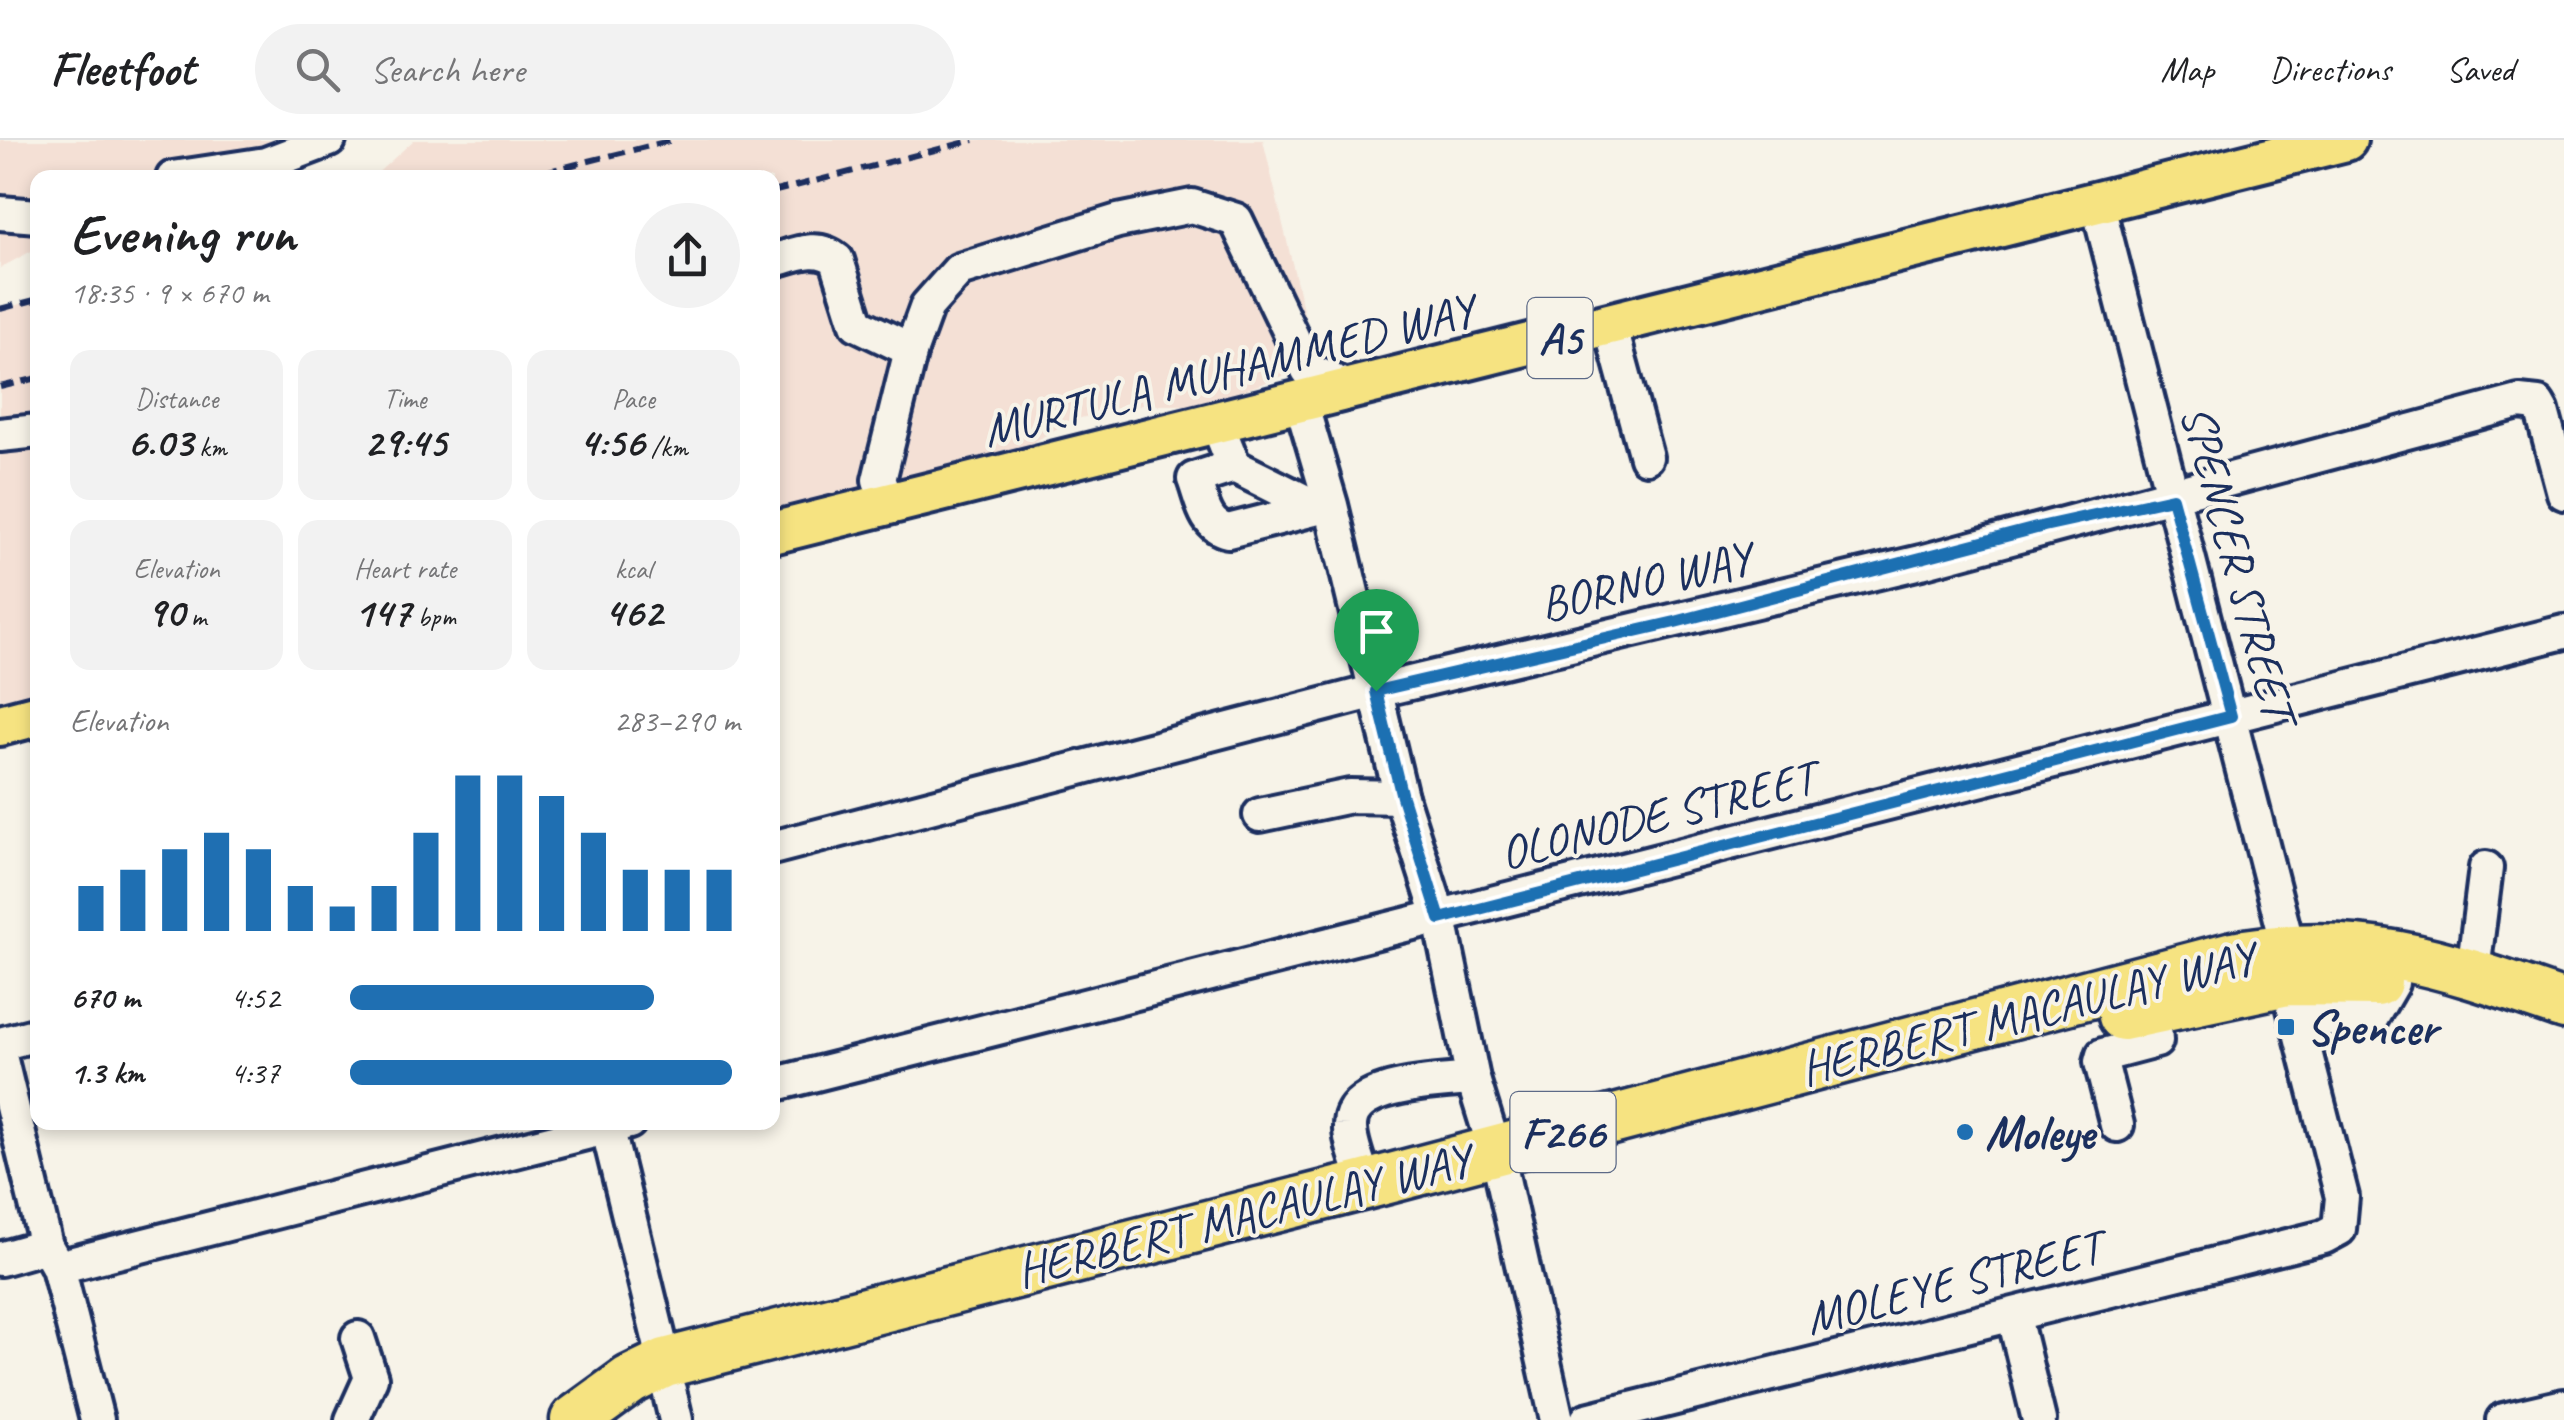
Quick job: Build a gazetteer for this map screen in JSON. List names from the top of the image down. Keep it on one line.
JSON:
{"streets":{"highway":["HERBERT MACAULAY WAY","F266"],"main road":["A5","MURTULA MUHAMMED WAY"],"street":["SPENCER STREET","BORNO WAY","OLONODE STREET","MOLEYE STREET"]},"crossings":[["MURTULA MUHAMMED WAY","SPENCER STREET"],["SPENCER STREET","BORNO WAY"],["SPENCER STREET","OLONODE STREET"],["SPENCER STREET","HERBERT MACAULAY WAY"],["SPENCER STREET","MOLEYE STREET"]],"places":{"transit":["Spencer"],"other":["Moleye"]},"page":{"header":"Fleetfoot","search":"Search here","nav":["Map","Directions","Saved"],"heading":["Evening run","18:35 · 9 × 670 m"],"stats":[["Distance","6.03 km"],["Time","29:45"],["Pace","4:56 /km"],["Elevation","90 m"],["Heart rate","147 bpm"],["kcal","462"]],"chart":["Elevation","283–290 m"],"list":[{"name":"670 m","note":"4:52"},{"name":"1.3 km","note":"4:37"}]}}
